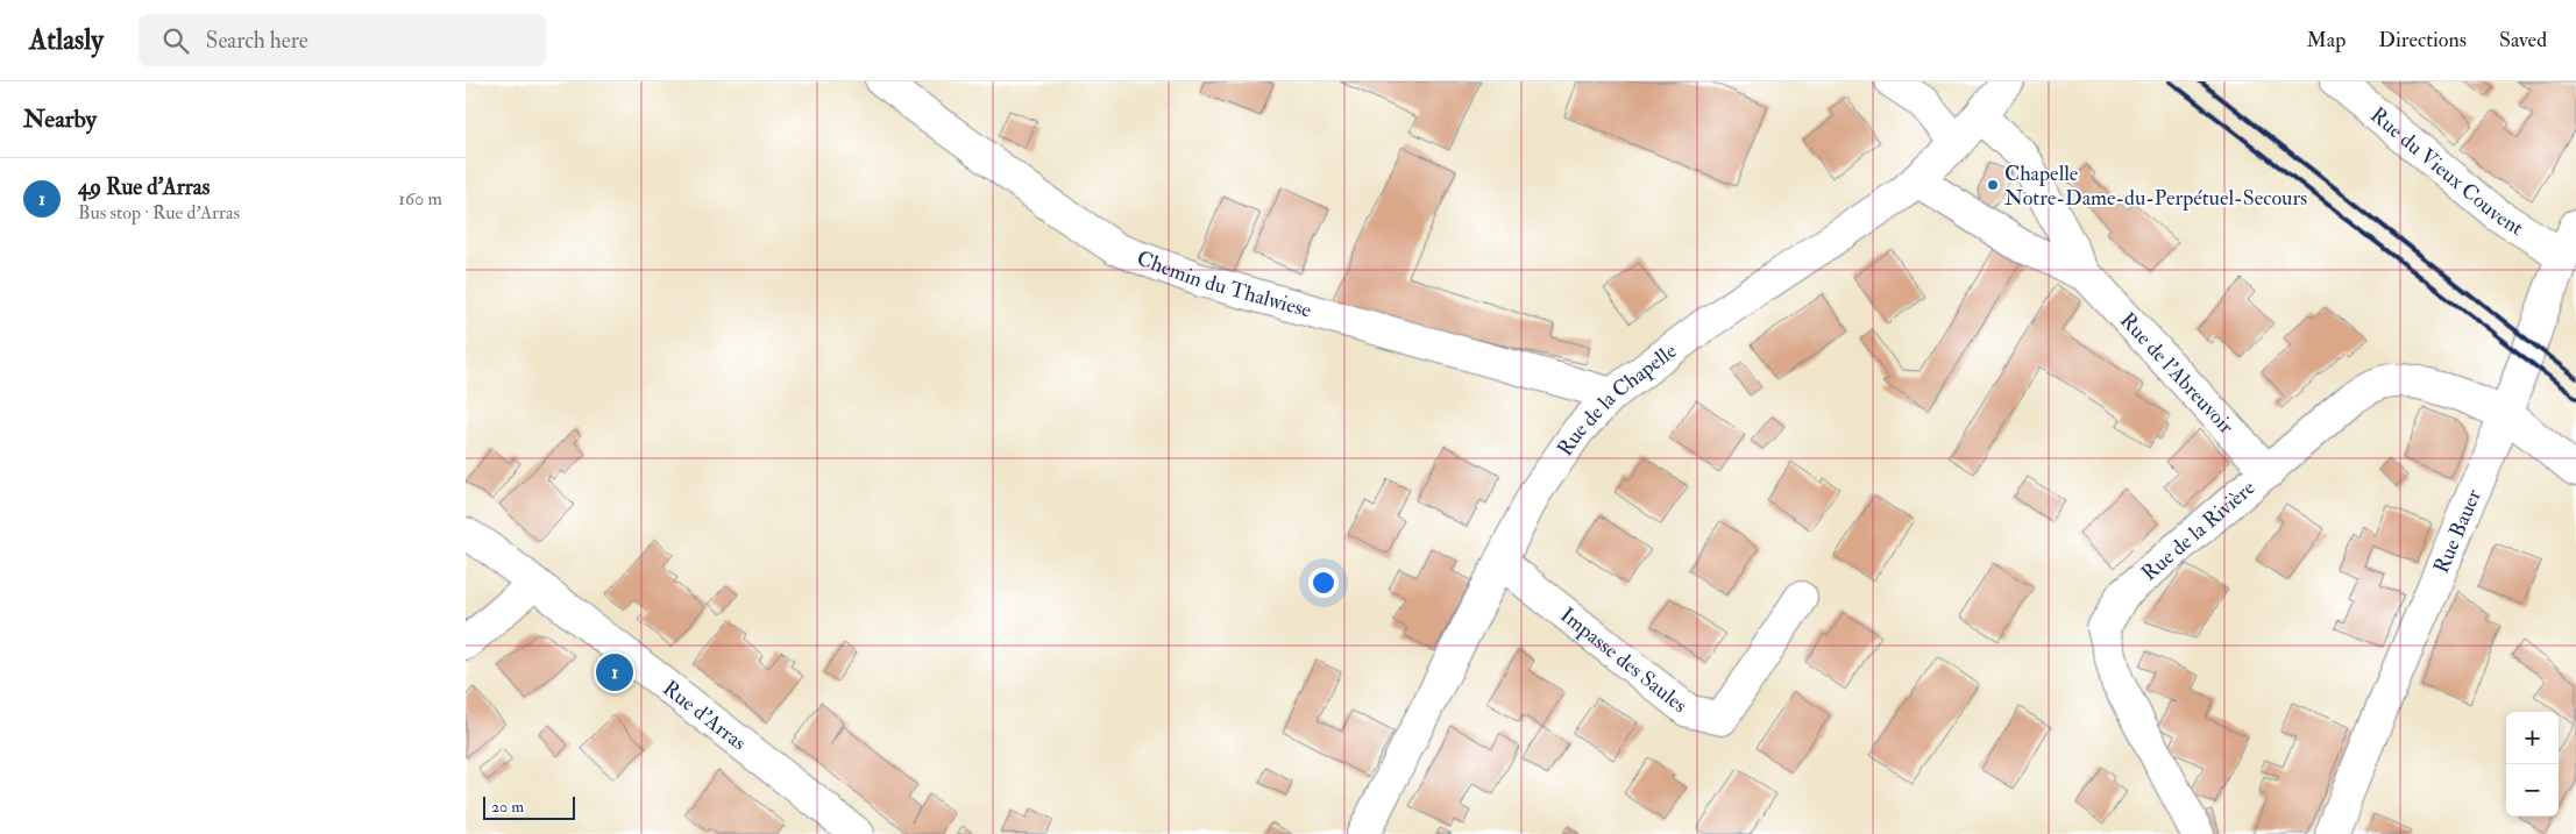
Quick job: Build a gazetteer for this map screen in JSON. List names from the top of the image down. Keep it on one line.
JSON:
{"streets":{"street":["Rue du Vieux Couvent","Chemin du Thalwiese","Rue de l'Abreuvoir","Rue de la Chapelle","Rue Bauer","Rue de la Rivière","Impasse des Saules","Rue d'Arras"]},"crossings":[["Rue du Vieux Couvent","Rue Bauer"],["Chemin du Thalwiese","Rue de la Chapelle"],["Rue de l'Abreuvoir","Rue de la Chapelle"],["Rue de l'Abreuvoir","Rue de la Rivière"],["Rue de la Chapelle","Impasse des Saules"],["Rue Bauer","Rue de la Rivière"]],"places":["Chapelle Notre-Dame-du-Perpétuel-Secours"],"scale_bar":"20 m","page":{"header":"Atlasly","search":"Search here","nav":["Map","Directions","Saved"],"heading":"Nearby","list":[{"mark":"1","name":"49 Rue d'Arras","note":"Bus stop · Rue d'Arras","value":"160 m"}],"pins":"1","map_buttons":["+","−"],"scale":"20 m"}}
